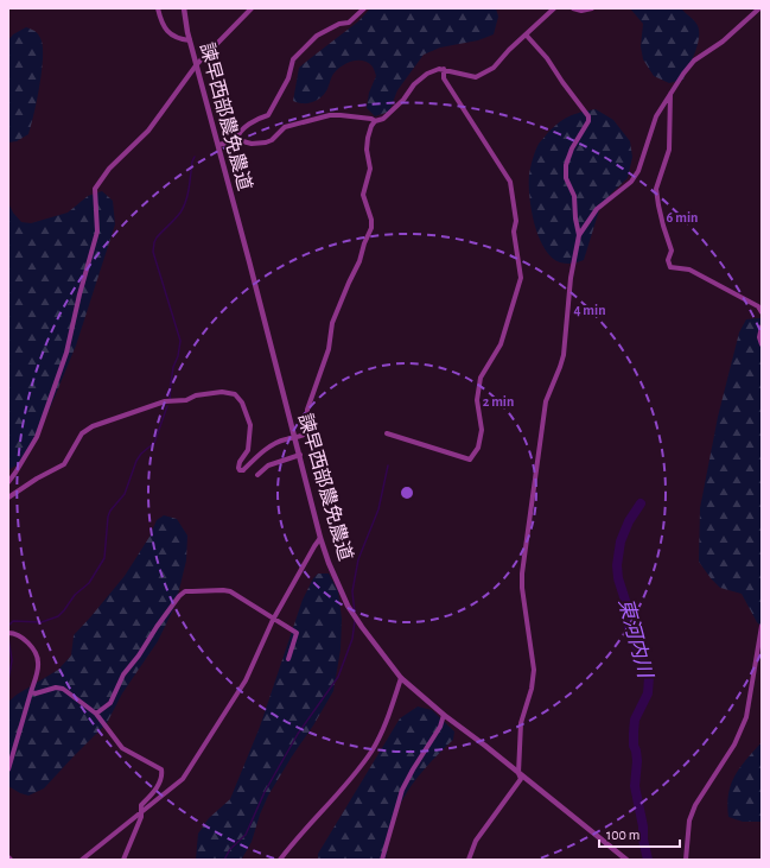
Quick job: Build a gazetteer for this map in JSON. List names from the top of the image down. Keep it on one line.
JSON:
{"streets":{"street":["諫早西部農免農道"]},"water":["東河内川"],"scale_bar":"100 m","rings":["6 min","4 min","2 min"]}
